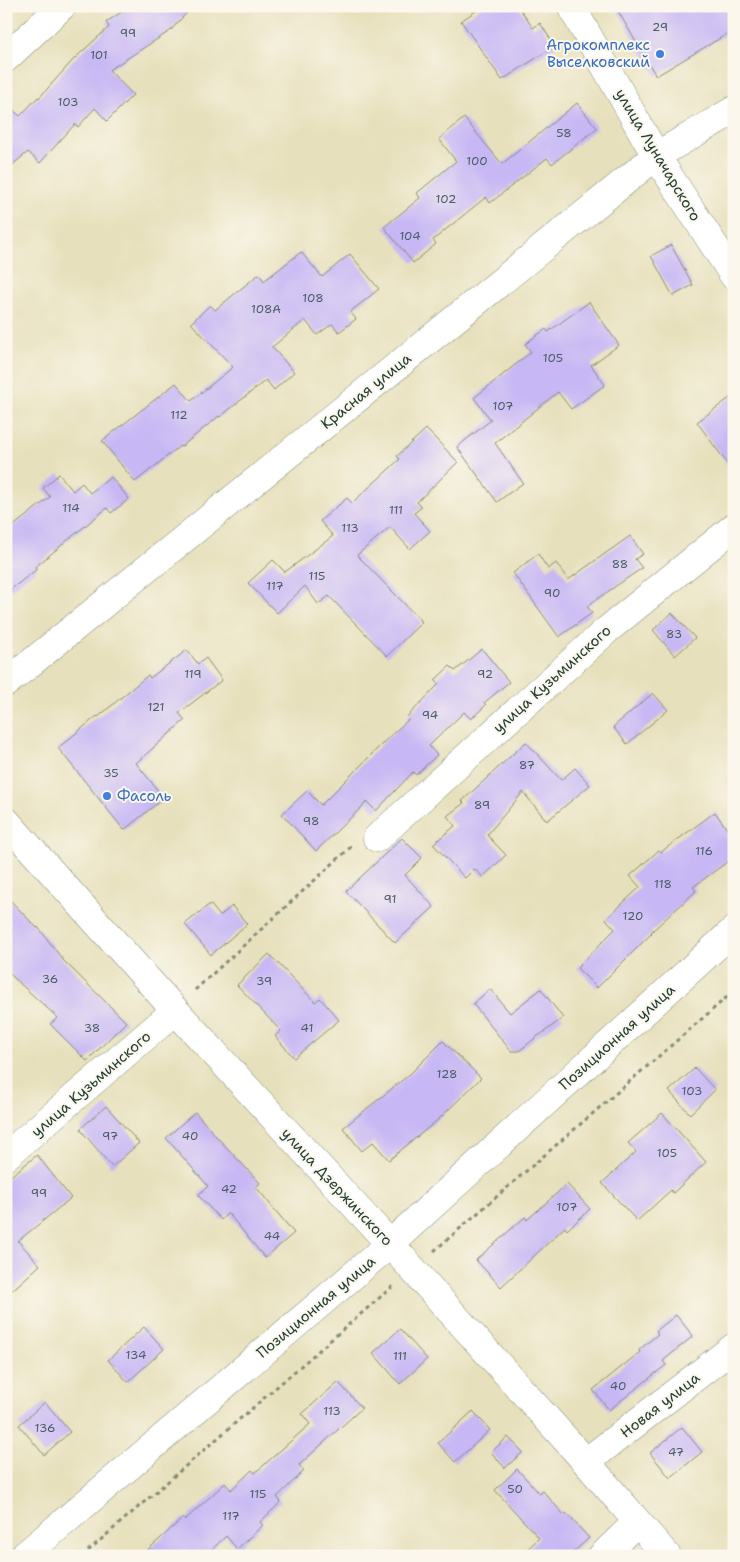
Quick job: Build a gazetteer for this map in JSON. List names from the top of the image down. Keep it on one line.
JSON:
{"streets":{"street":["улица Луначарского","Красная улица","улица Кузьминского","Позиционная улица","улица Дзержинского","Новая улица"]},"crossings":[["улица Луначарского","Красная улица"],["улица Кузьминского","улица Дзержинского"],["Позиционная улица","улица Дзержинского"],["улица Дзержинского","Новая улица"]],"places":["Агрокомплекс Выселковский","Фасоль"],"house_numbers":["29","99","101","103","58","100","102","104","108","108А","105","107","112","114","111","113","88","115","117","90","83","119","92","121","94","87","35","89","98","116","118","91","120","36","39","38","41","128","103","97","40","105","42","99","107","44","134","111","40","113","136","47","50","115","117"]}
